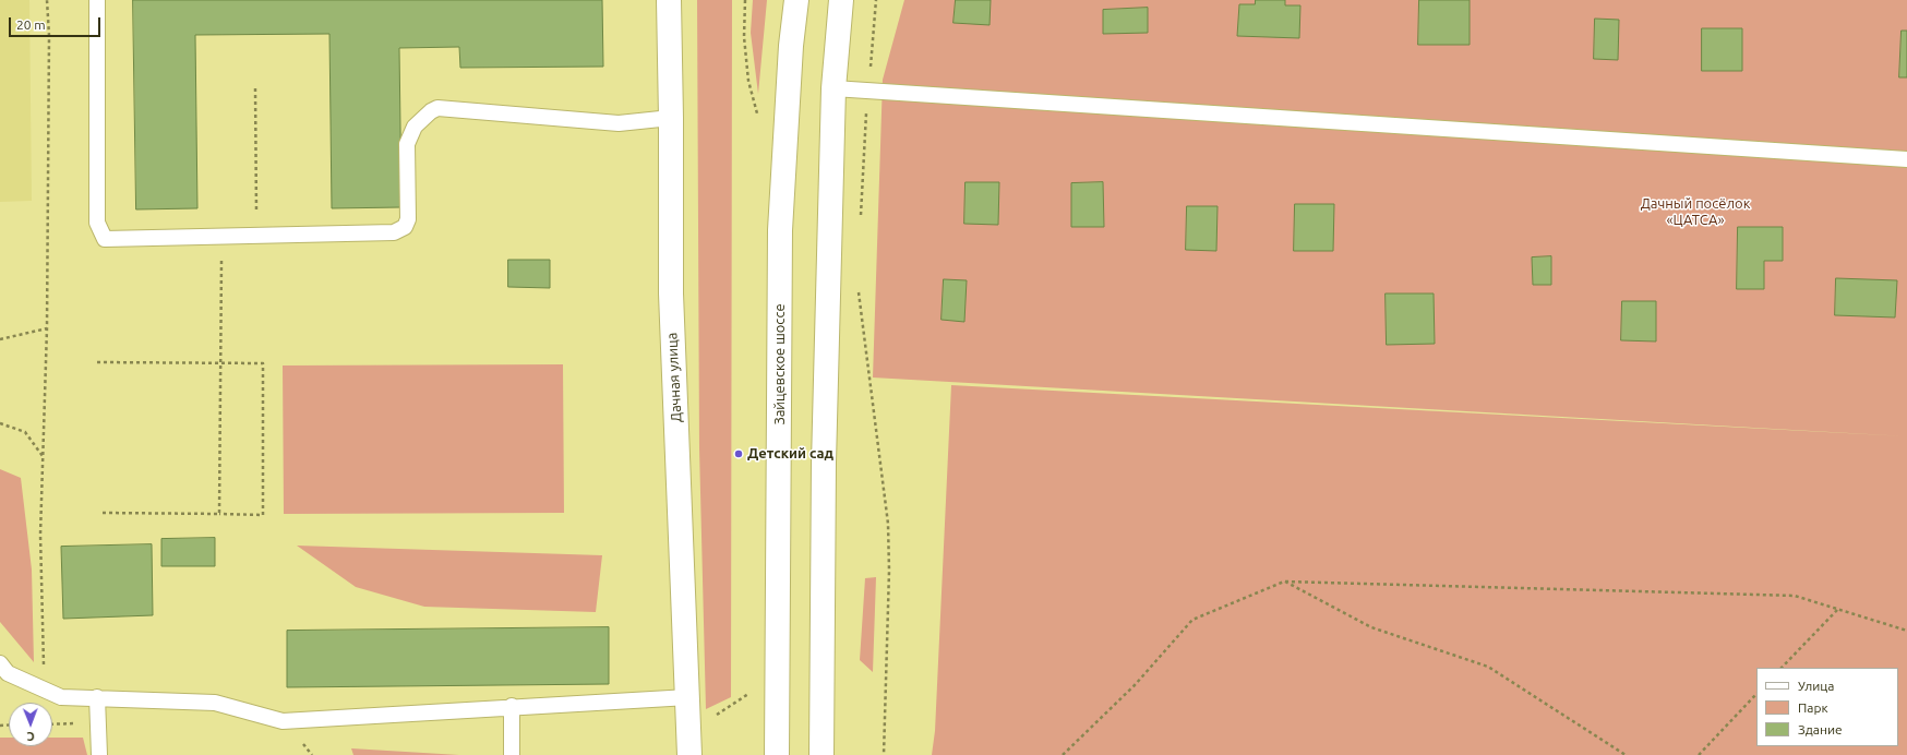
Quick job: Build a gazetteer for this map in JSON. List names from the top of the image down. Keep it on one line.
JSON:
{"streets":{"main road":["Зайцевское шоссе","Дачная улица"]},"parks":["Дачный посёлок «ЦАТСА»"],"places":["Детский сад"],"legend":["Улица","Парк","Здание"],"scale_bar":"20 m","north":"bottom"}
